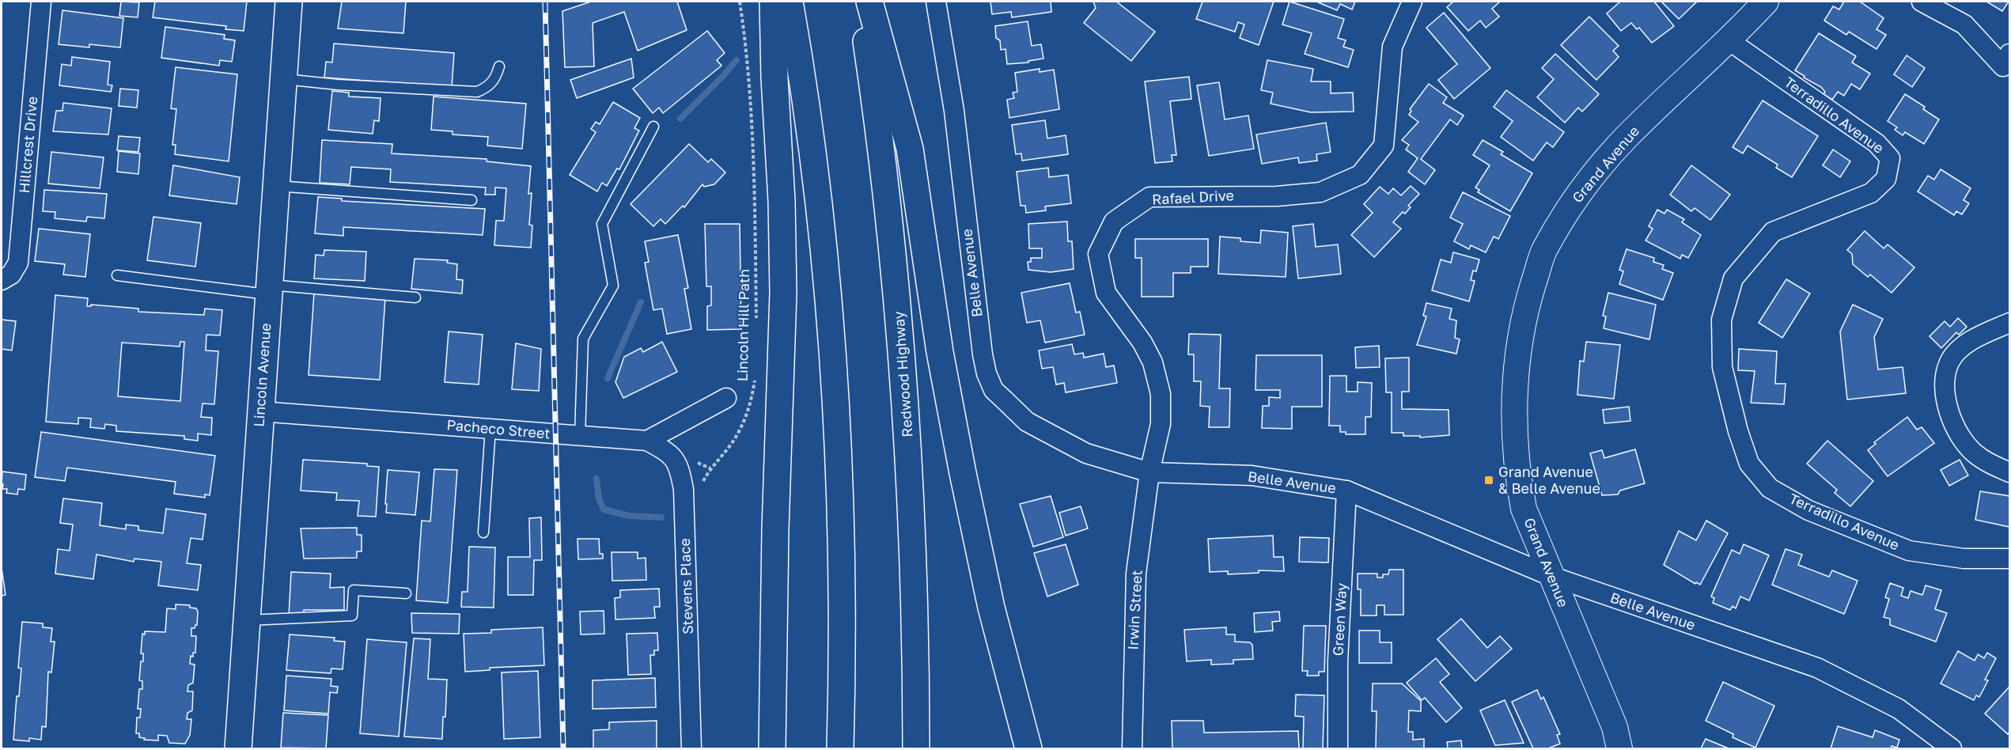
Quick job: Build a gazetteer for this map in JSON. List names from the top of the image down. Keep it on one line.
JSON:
{"streets":{"main road":["Redwood Highway","Lincoln Avenue"],"street":["Terradillo Avenue","Hillcrest Drive","Grand Avenue","Rafael Drive","Belle Avenue","Pacheco Street","Stevens Place","Irwin Street","Green Way"],"path":["Lincoln Hill Path"]},"crossings":[["Terradillo Avenue","Grand Avenue"],["Grand Avenue","Belle Avenue"],["Rafael Drive","Belle Avenue"],["Rafael Drive","Irwin Street"],["Belle Avenue","Irwin Street"],["Belle Avenue","Green Way"],["Lincoln Avenue","Pacheco Street"],["Pacheco Street","Stevens Place"]],"places":{"transit":["Grand Avenue & Belle Avenue"]}}
